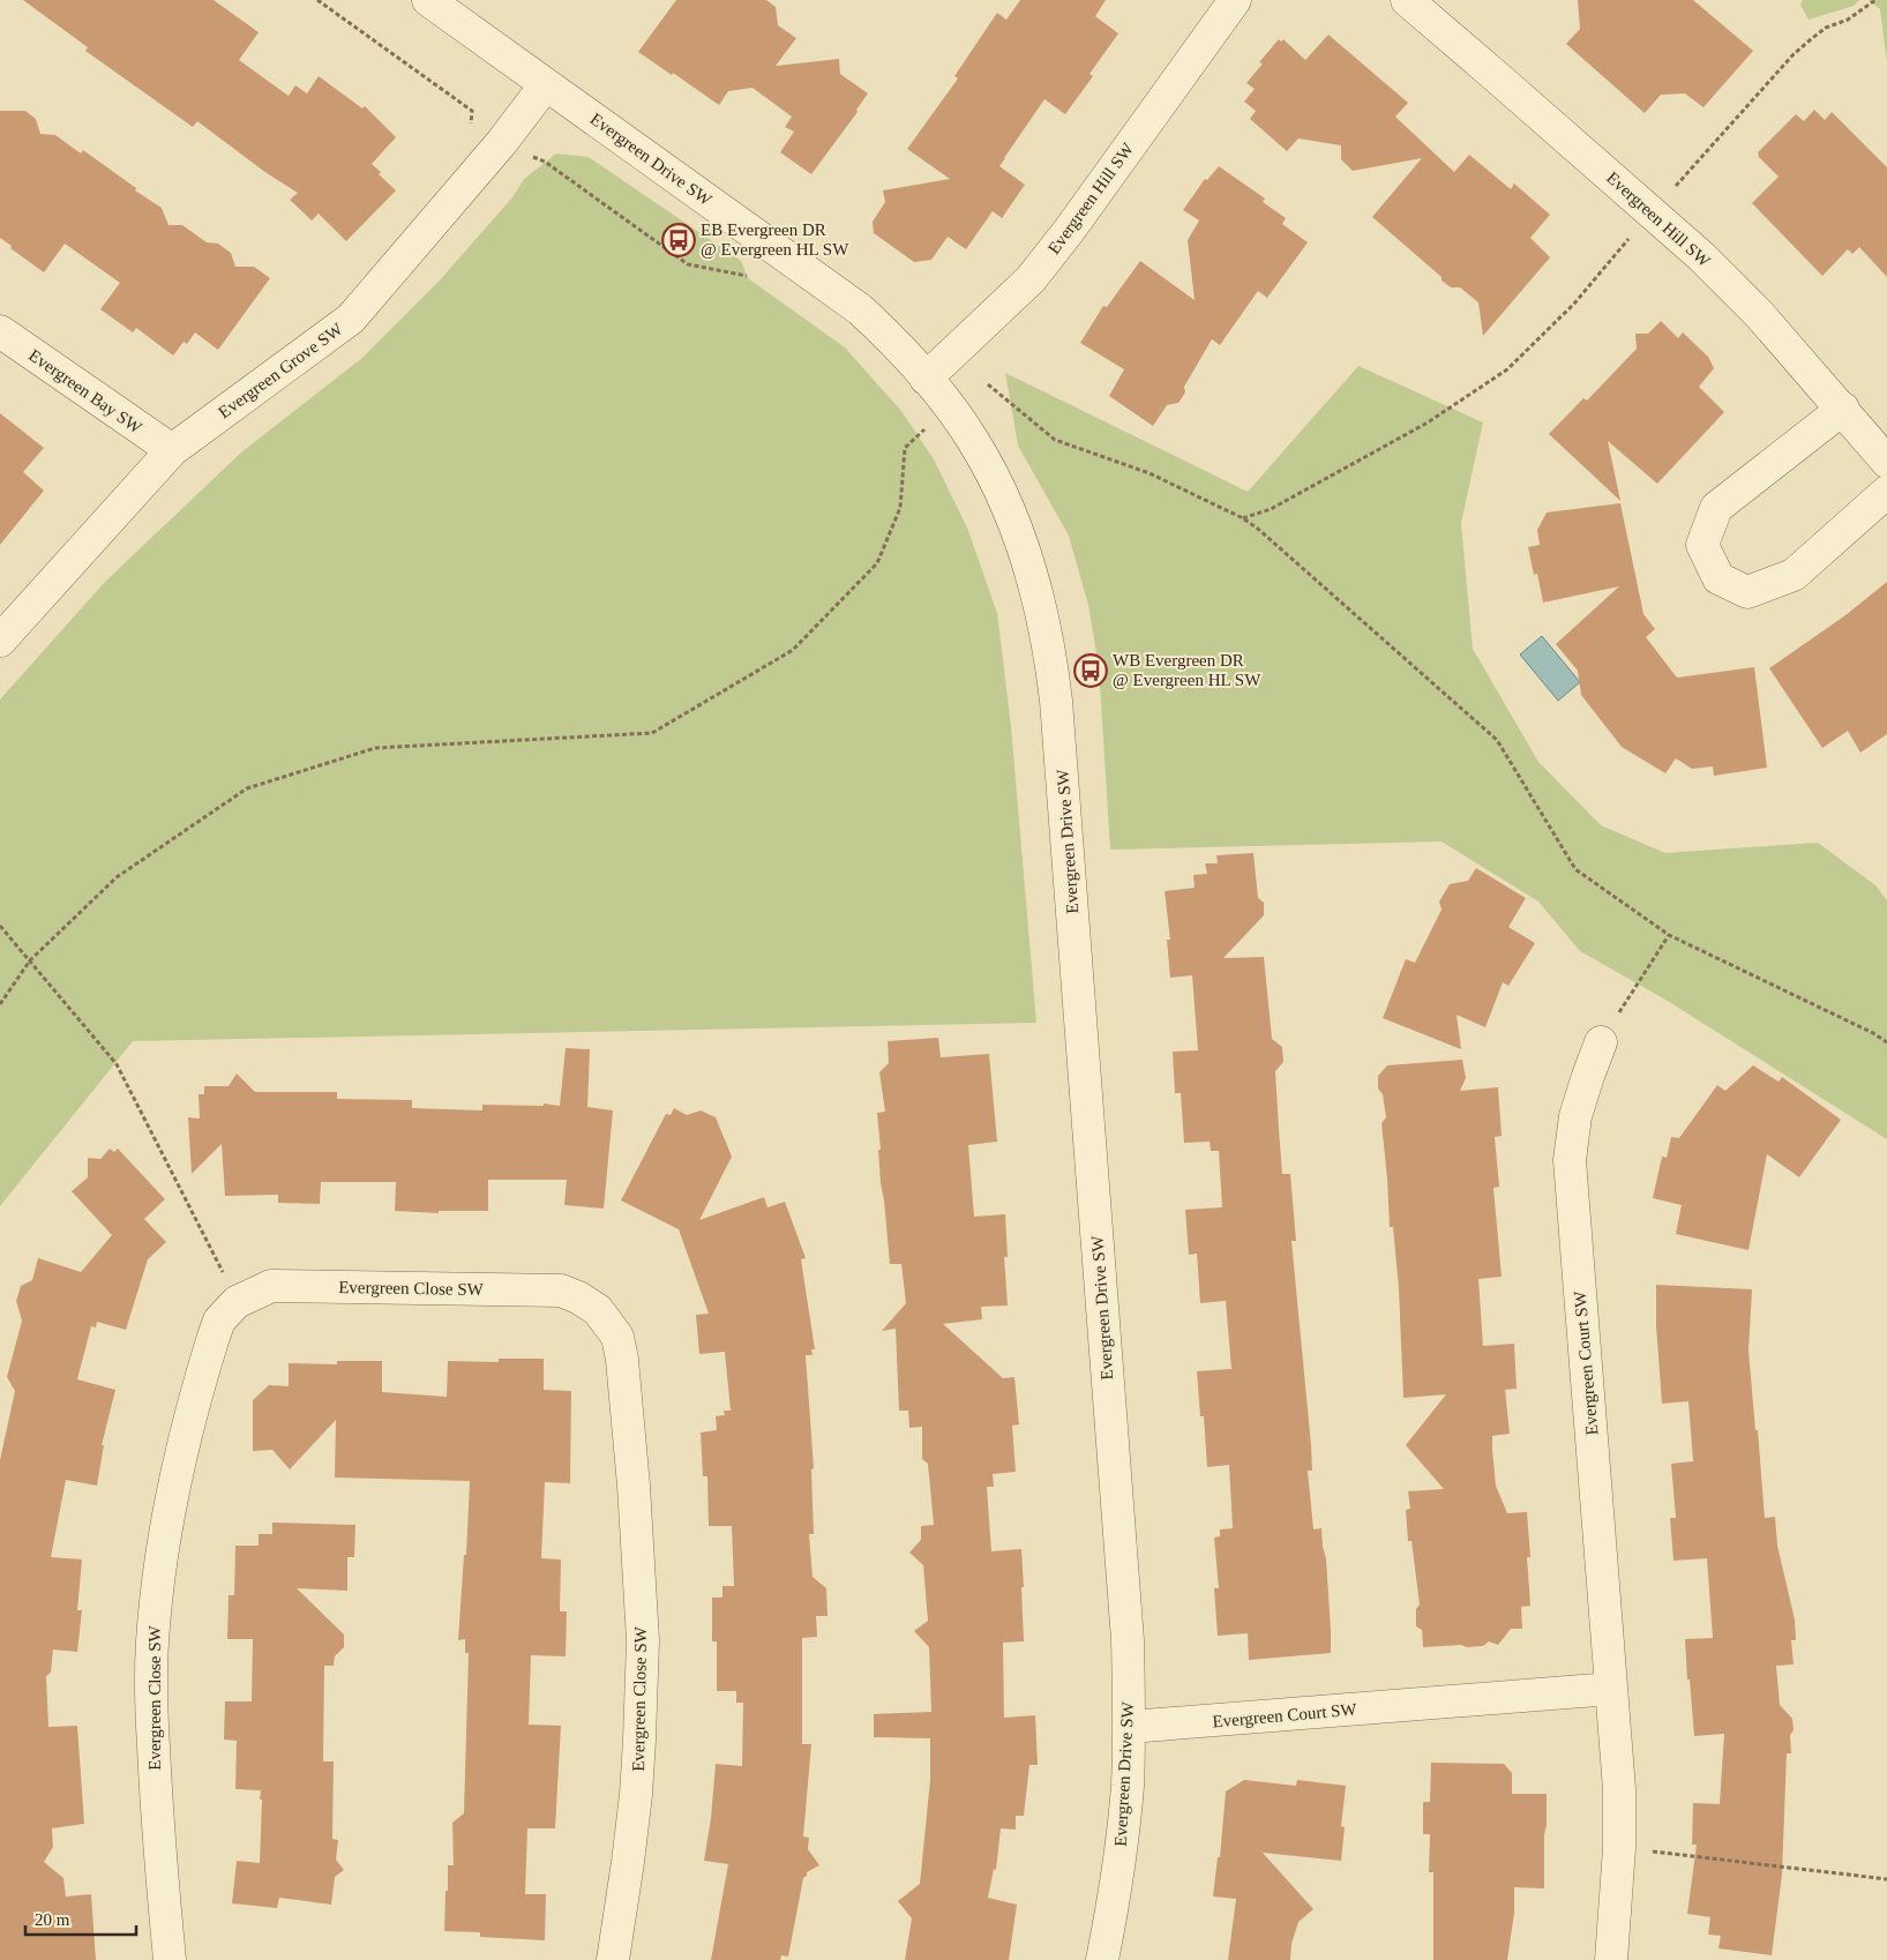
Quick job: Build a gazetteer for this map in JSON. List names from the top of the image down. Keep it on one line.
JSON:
{"streets":{"street":["Evergreen Drive SW","Evergreen Hill SW","Evergreen Grove SW","Evergreen Bay SW","Evergreen Close SW","Evergreen Court SW"]},"crossings":[["Evergreen Drive SW","Evergreen Hill SW"],["Evergreen Drive SW","Evergreen Grove SW"],["Evergreen Drive SW","Evergreen Court SW"],["Evergreen Grove SW","Evergreen Bay SW"]],"places":{"bus stop":["EB Evergreen DR @ Evergreen HL SW","WB Evergreen DR @ Evergreen HL SW"]},"scale_bar":"20 m"}
